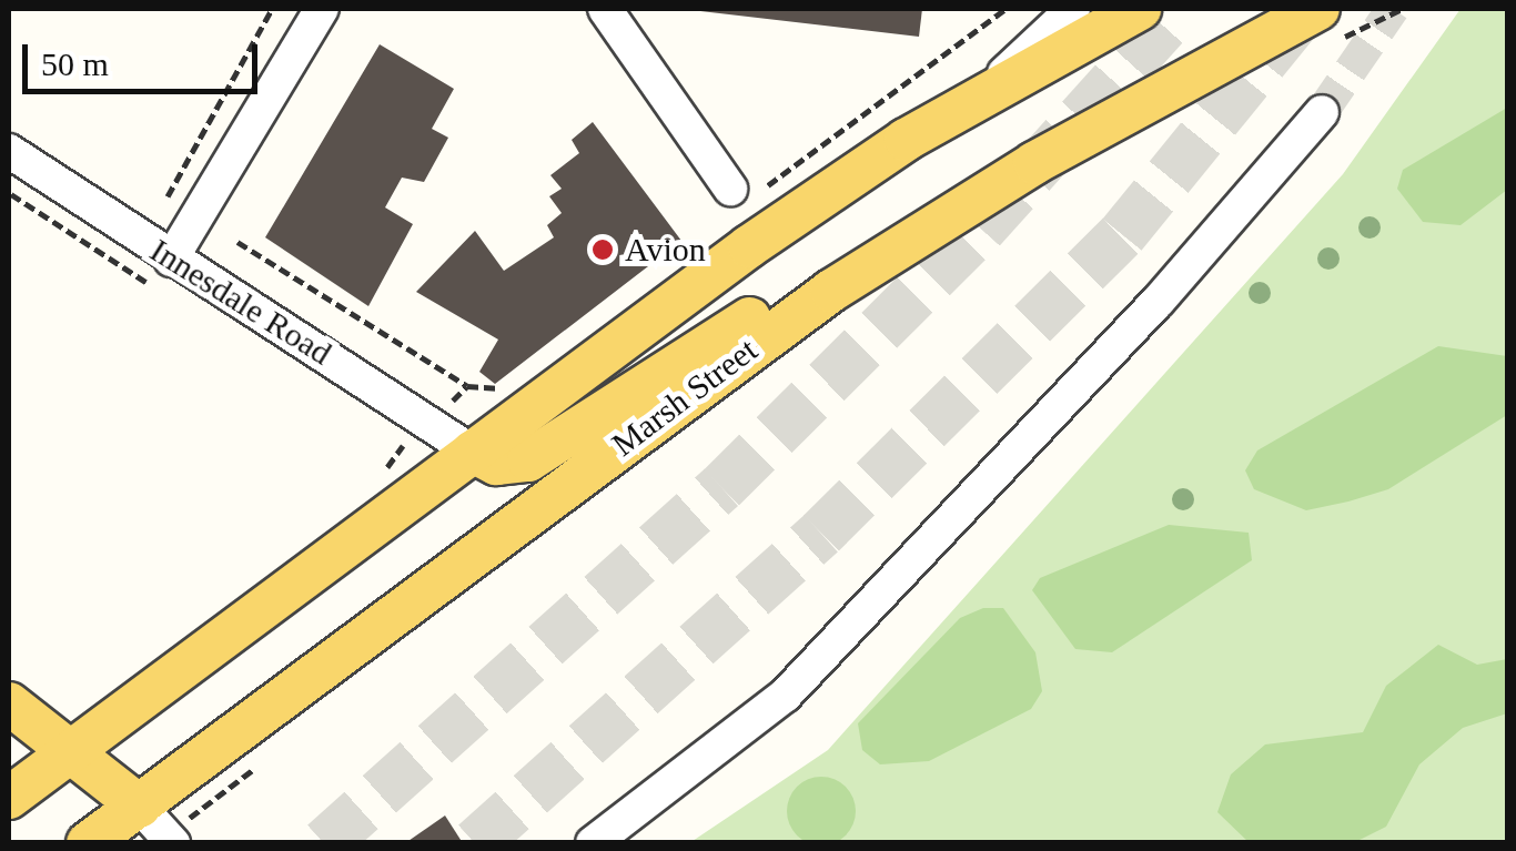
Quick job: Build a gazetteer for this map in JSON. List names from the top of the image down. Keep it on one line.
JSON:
{"streets":{"main road":["Marsh Street"],"street":["Innesdale Road"]},"places":["Avion"],"scale_bar":"50 m"}
